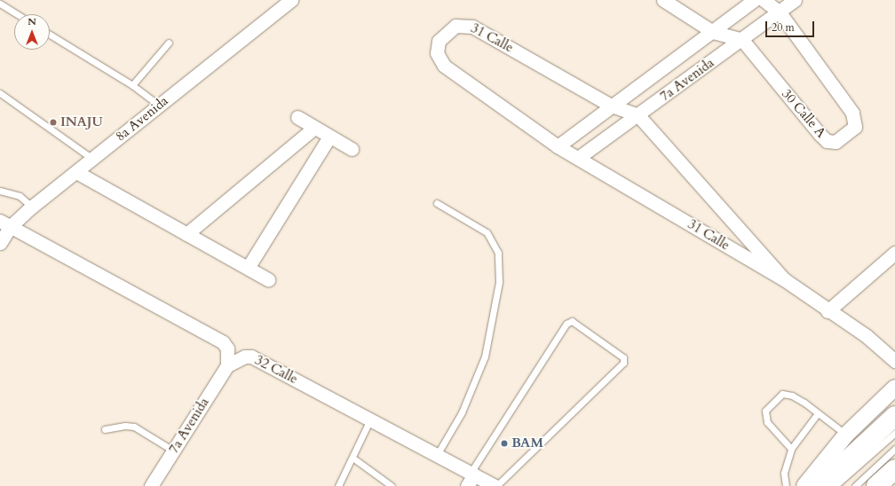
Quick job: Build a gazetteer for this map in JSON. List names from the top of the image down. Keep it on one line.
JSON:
{"streets":{"street":["31 Calle","7a Avenida","30 Calle A","8a Avenida","32 Calle"]},"crossings":[["31 Calle","7a Avenida"],["7a Avenida","30 Calle A"],["7a Avenida","32 Calle"]],"places":["INAJU","BAM"],"scale_bar":"20 m","north":"top"}
